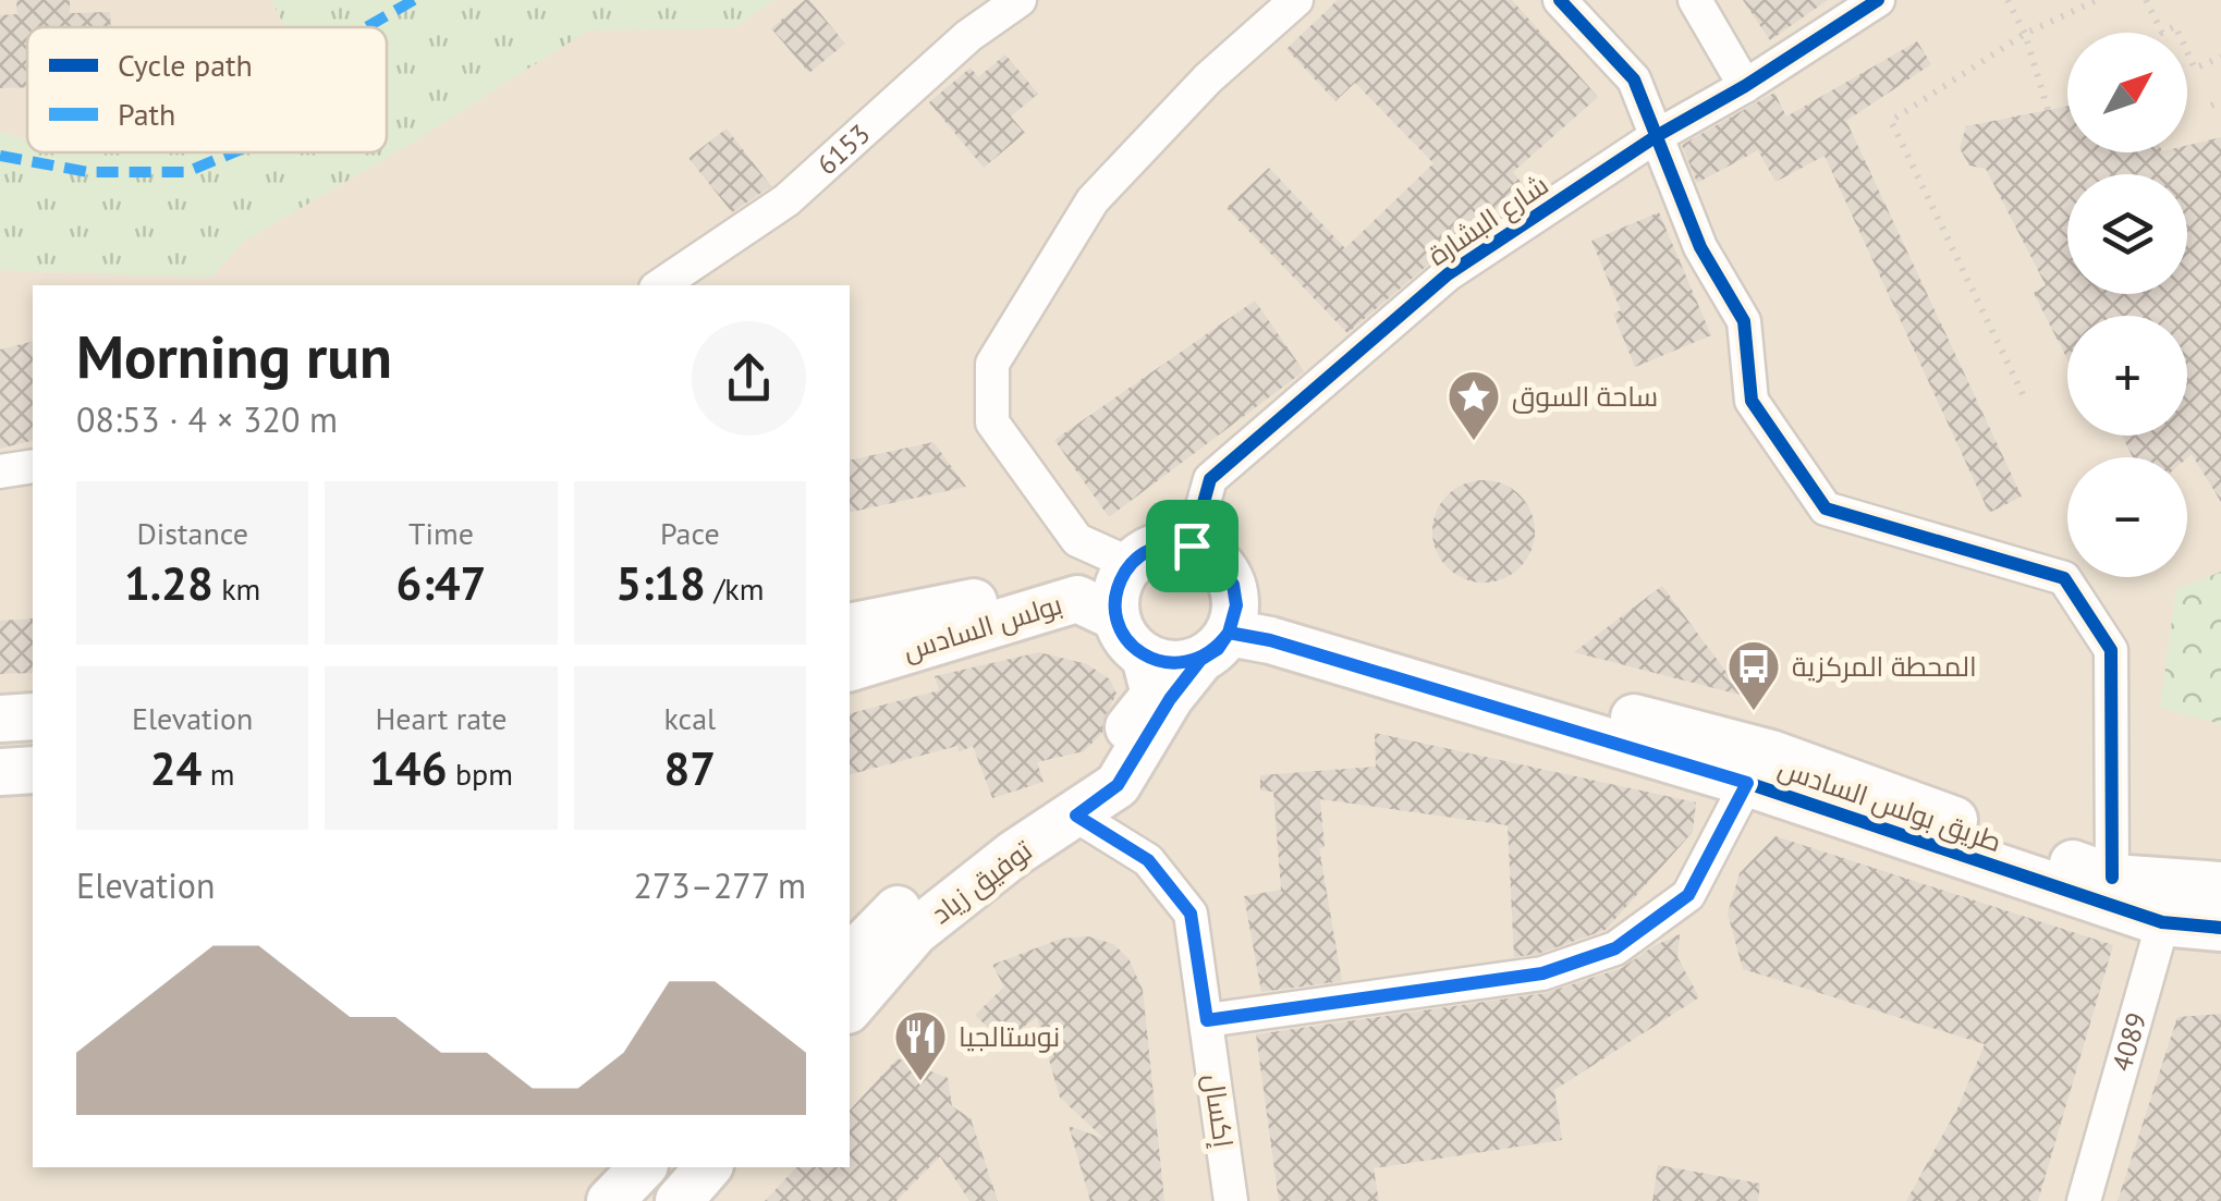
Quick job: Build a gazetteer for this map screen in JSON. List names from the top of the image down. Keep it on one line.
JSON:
{"streets":{"street":["6153","شارع البشارة","بولس السادس","طريق بولس السادس","توفيق زياد","4089","إكسال"]},"crossings":[["شارع البشارة","بولس السادس"],["شارع البشارة","طريق بولس السادس"],["شارع البشارة","توفيق زياد"],["بولس السادس","طريق بولس السادس"],["بولس السادس","توفيق زياد"],["طريق بولس السادس","توفيق زياد"],["طريق بولس السادس","4089"],["توفيق زياد","إكسال"]],"places":{"place":["ساحة السوق"],"bus stop":["المحطة المركزية"],"restaurant":["نوستالجيا"]},"legend":["Cycle path","Path"],"north":"top right","page":{"map_buttons":["+","−"],"heading":["Morning run","08:53 · 4 × 320 m"],"stats":[["Distance","1.28 km"],["Time","6:47"],["Pace","5:18 /km"],["Elevation","24 m"],["Heart rate","146 bpm"],["kcal","87"]],"chart":["Elevation","273–277 m"]}}
